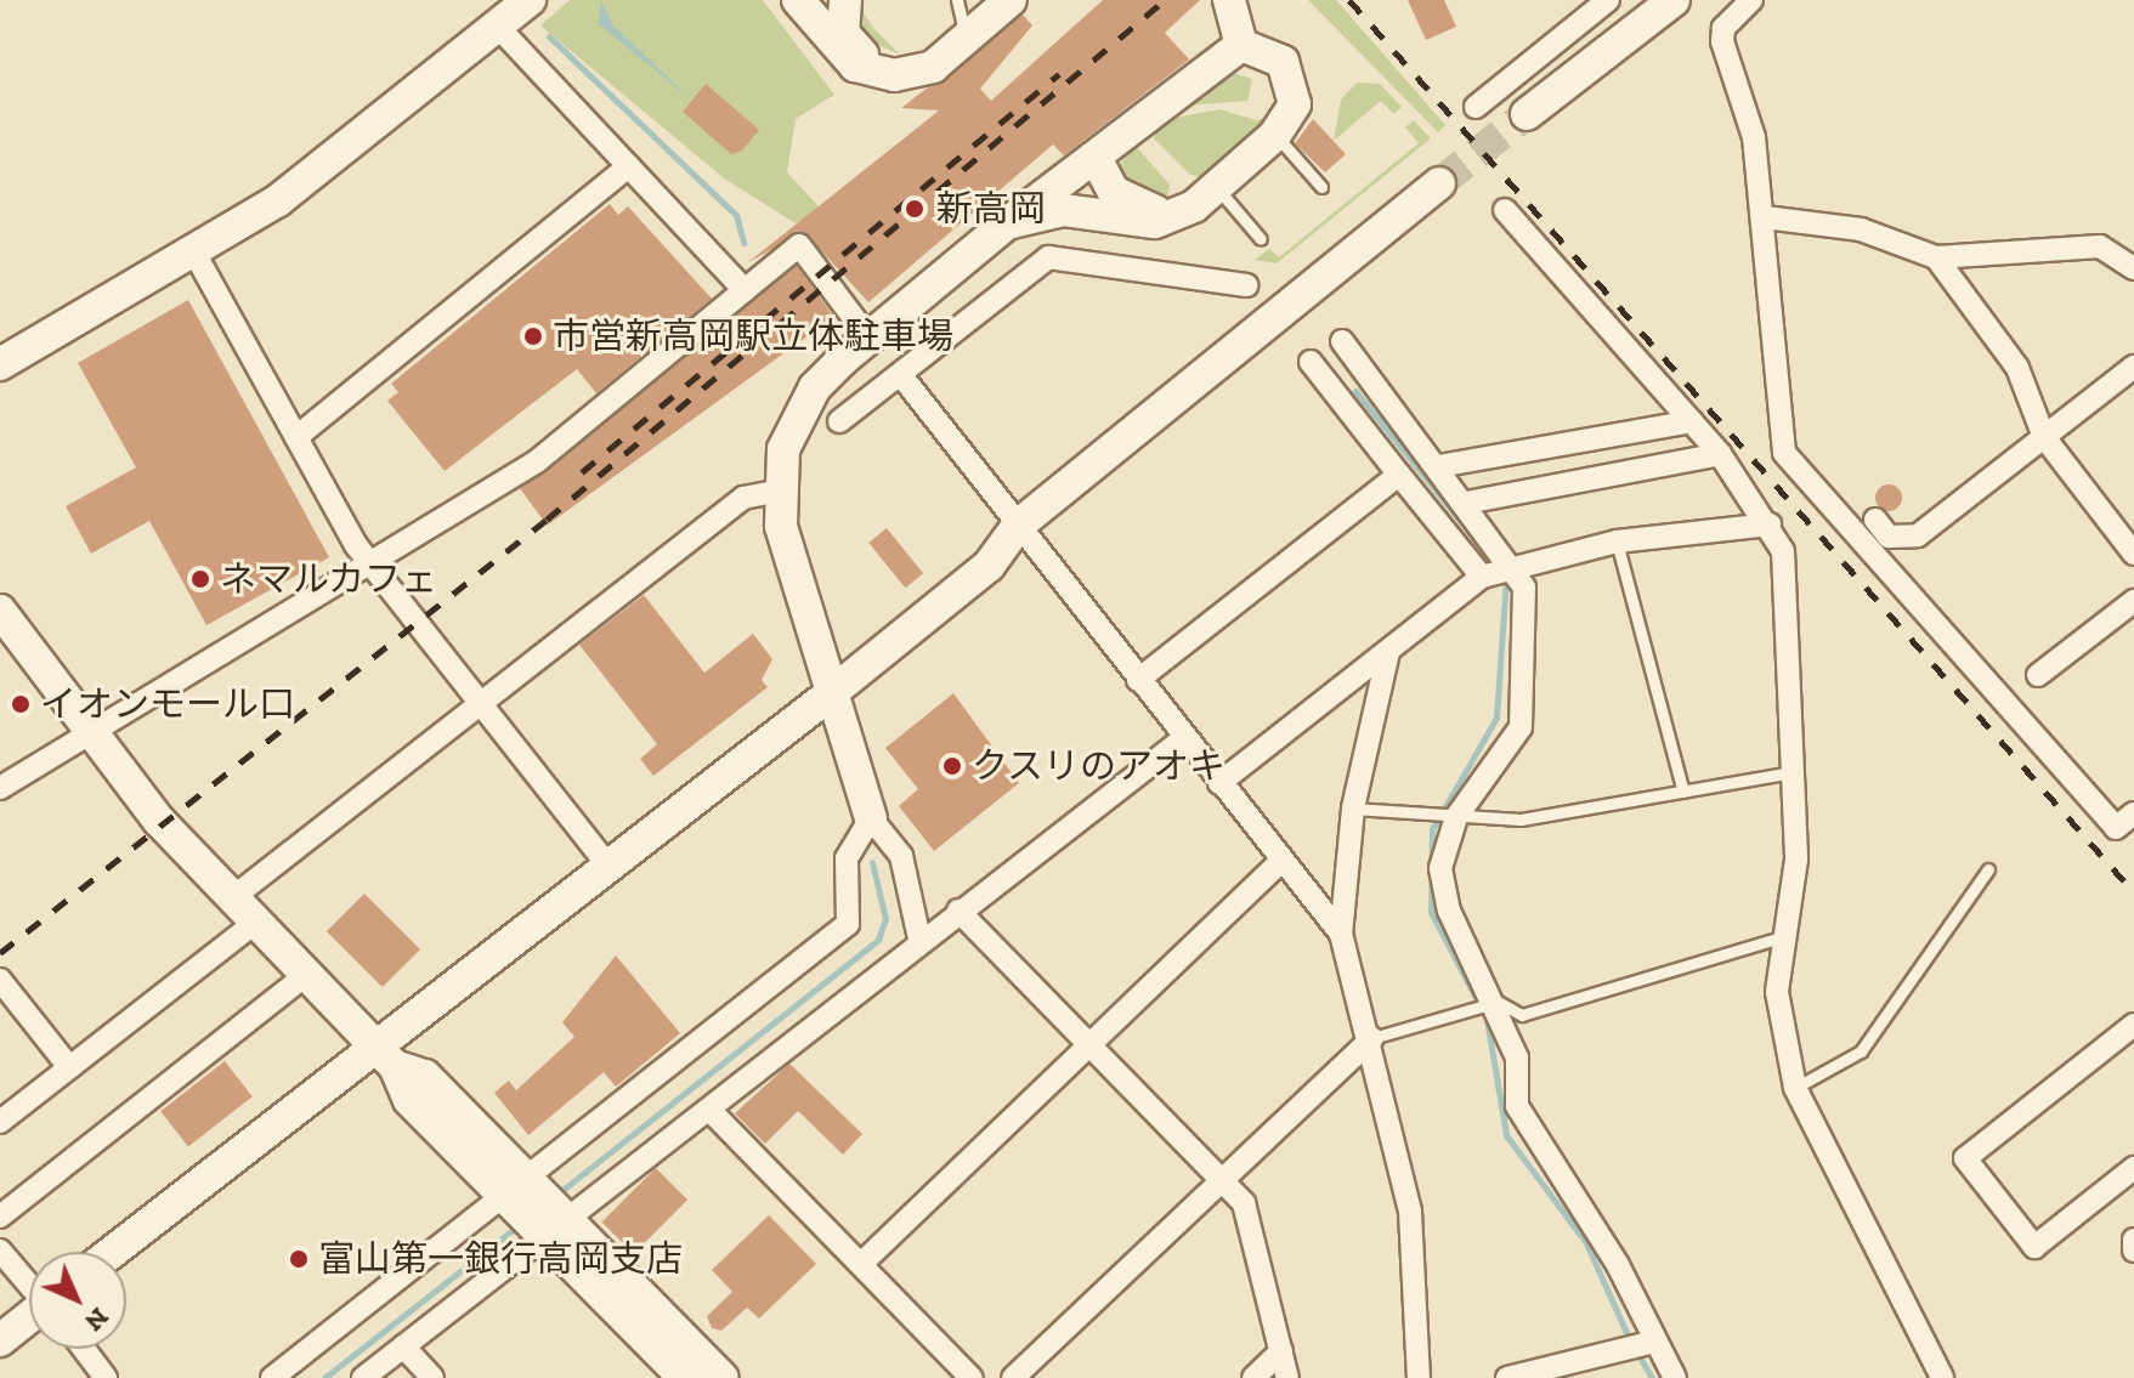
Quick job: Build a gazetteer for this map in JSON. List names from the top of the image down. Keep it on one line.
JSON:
{"places":["新高岡","市営新高岡駅立体駐車場","ネマルカフェ","イオンモール口","クスリのアオキ","富山第一銀行高岡支店"],"north":"bottom right"}
